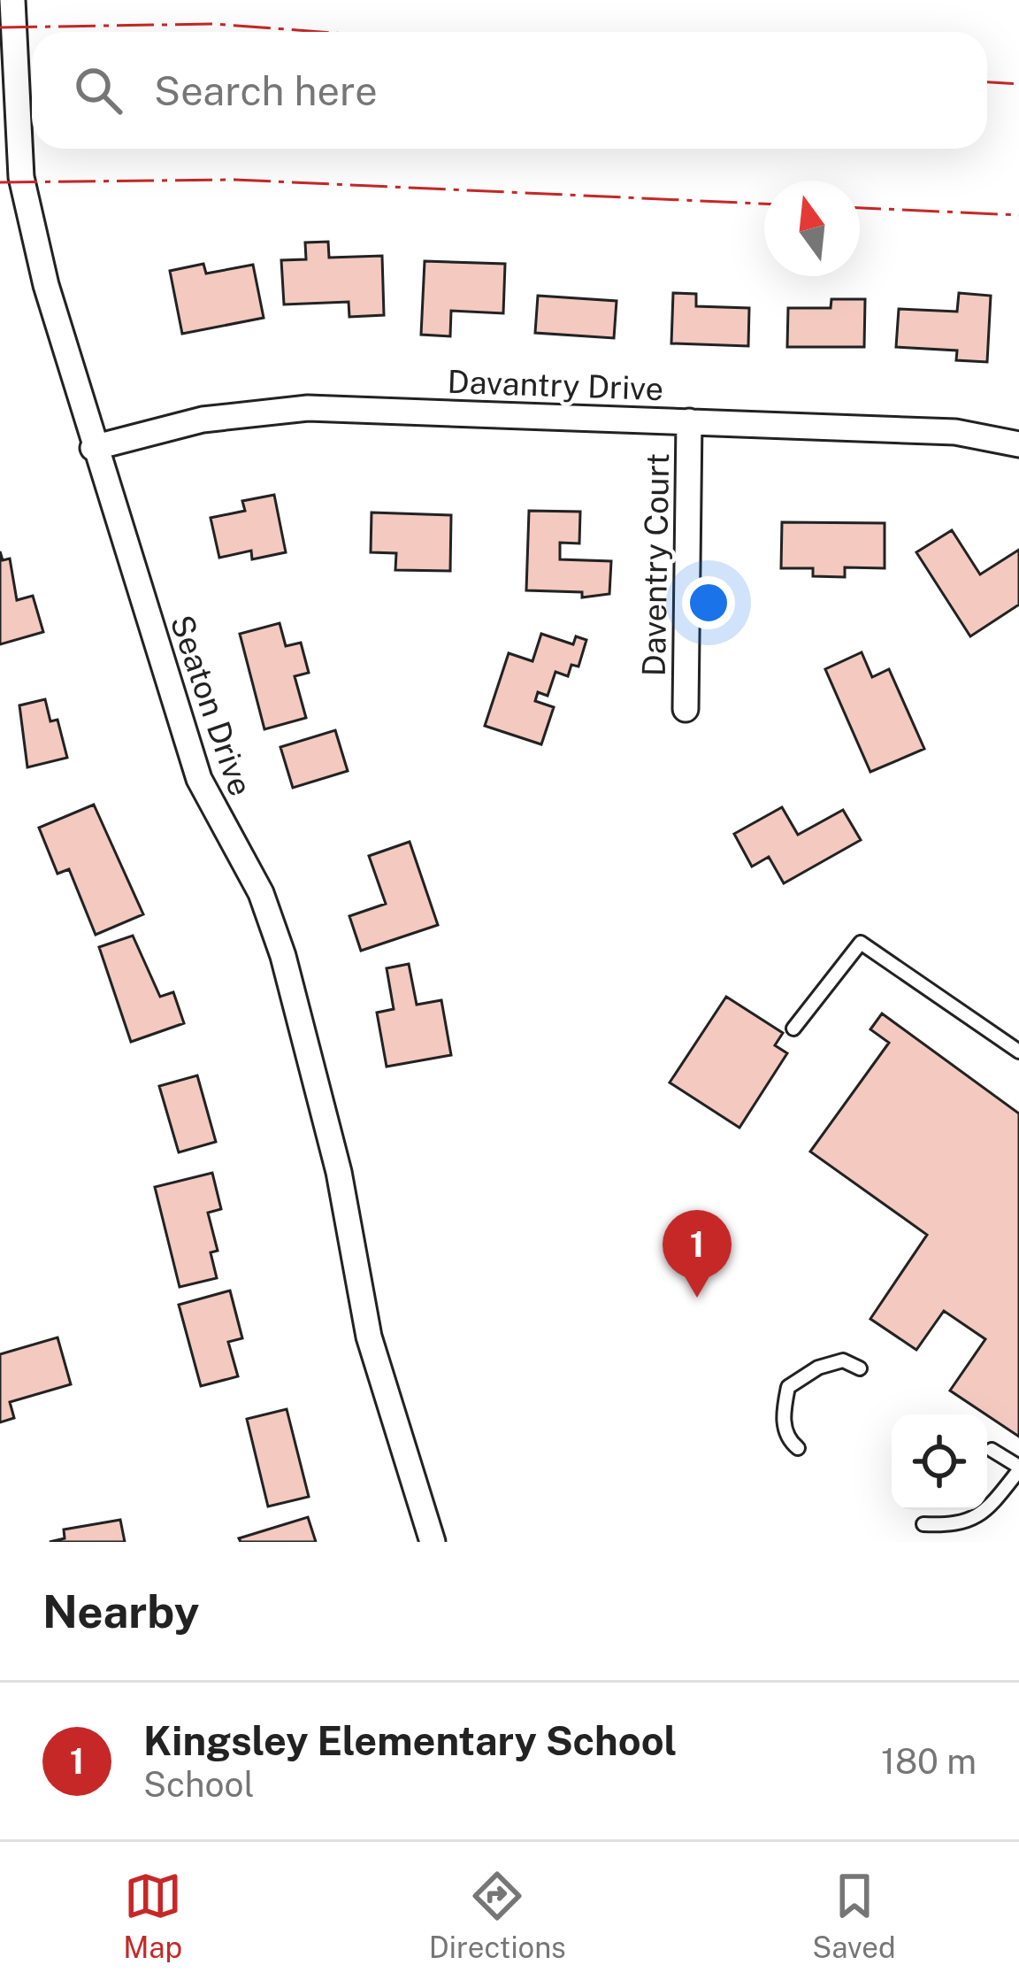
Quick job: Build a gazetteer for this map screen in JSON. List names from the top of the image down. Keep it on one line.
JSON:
{"streets":{"street":["Davantry Drive","Daventry Court","Seaton Drive"]},"crossings":[["Davantry Drive","Daventry Court"],["Davantry Drive","Seaton Drive"]],"north":"top","page":{"search":"Search here","pins":"1","heading":"Nearby","list":[{"mark":"1","name":"Kingsley Elementary School","note":"School","value":"180 m"}],"nav":["Map","Directions","Saved"]}}
